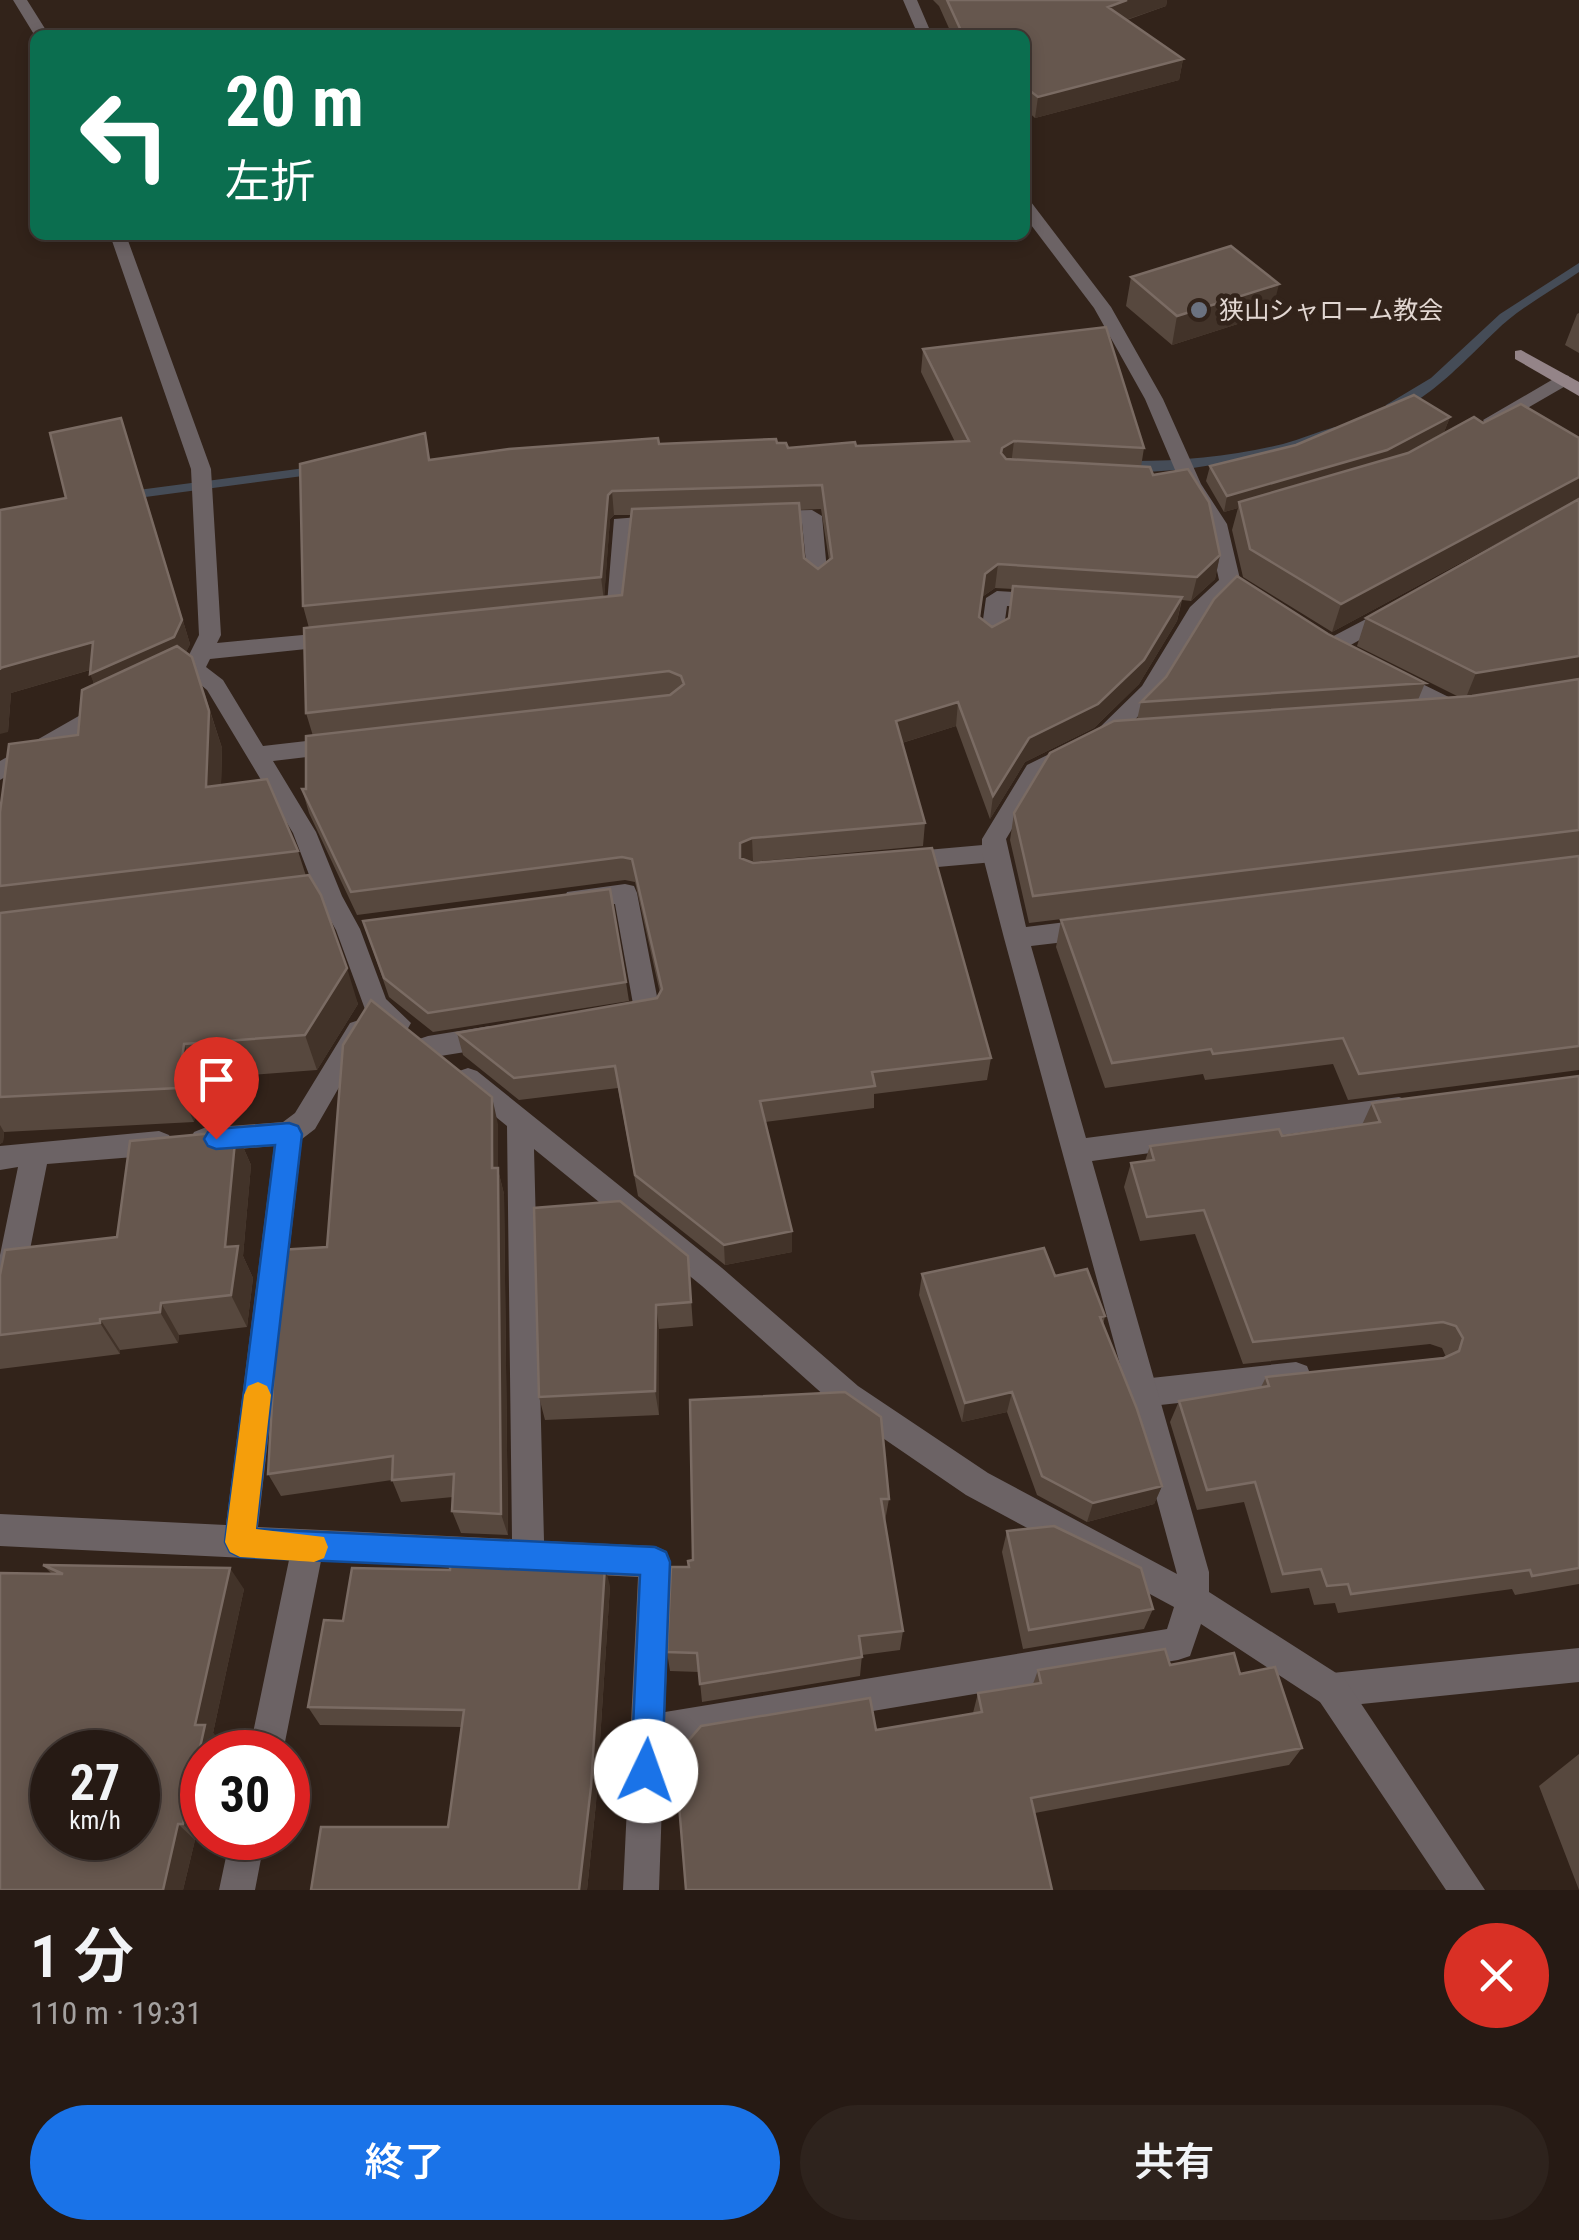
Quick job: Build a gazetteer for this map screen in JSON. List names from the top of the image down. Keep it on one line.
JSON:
{"places":["狭山シャローム教会"],"page":{"turn":["20 m","左折"],"speed":"27 km/h","limit":"30","heading":["1 分","110 m · 19:31"],"buttons":["終了","共有"]}}
